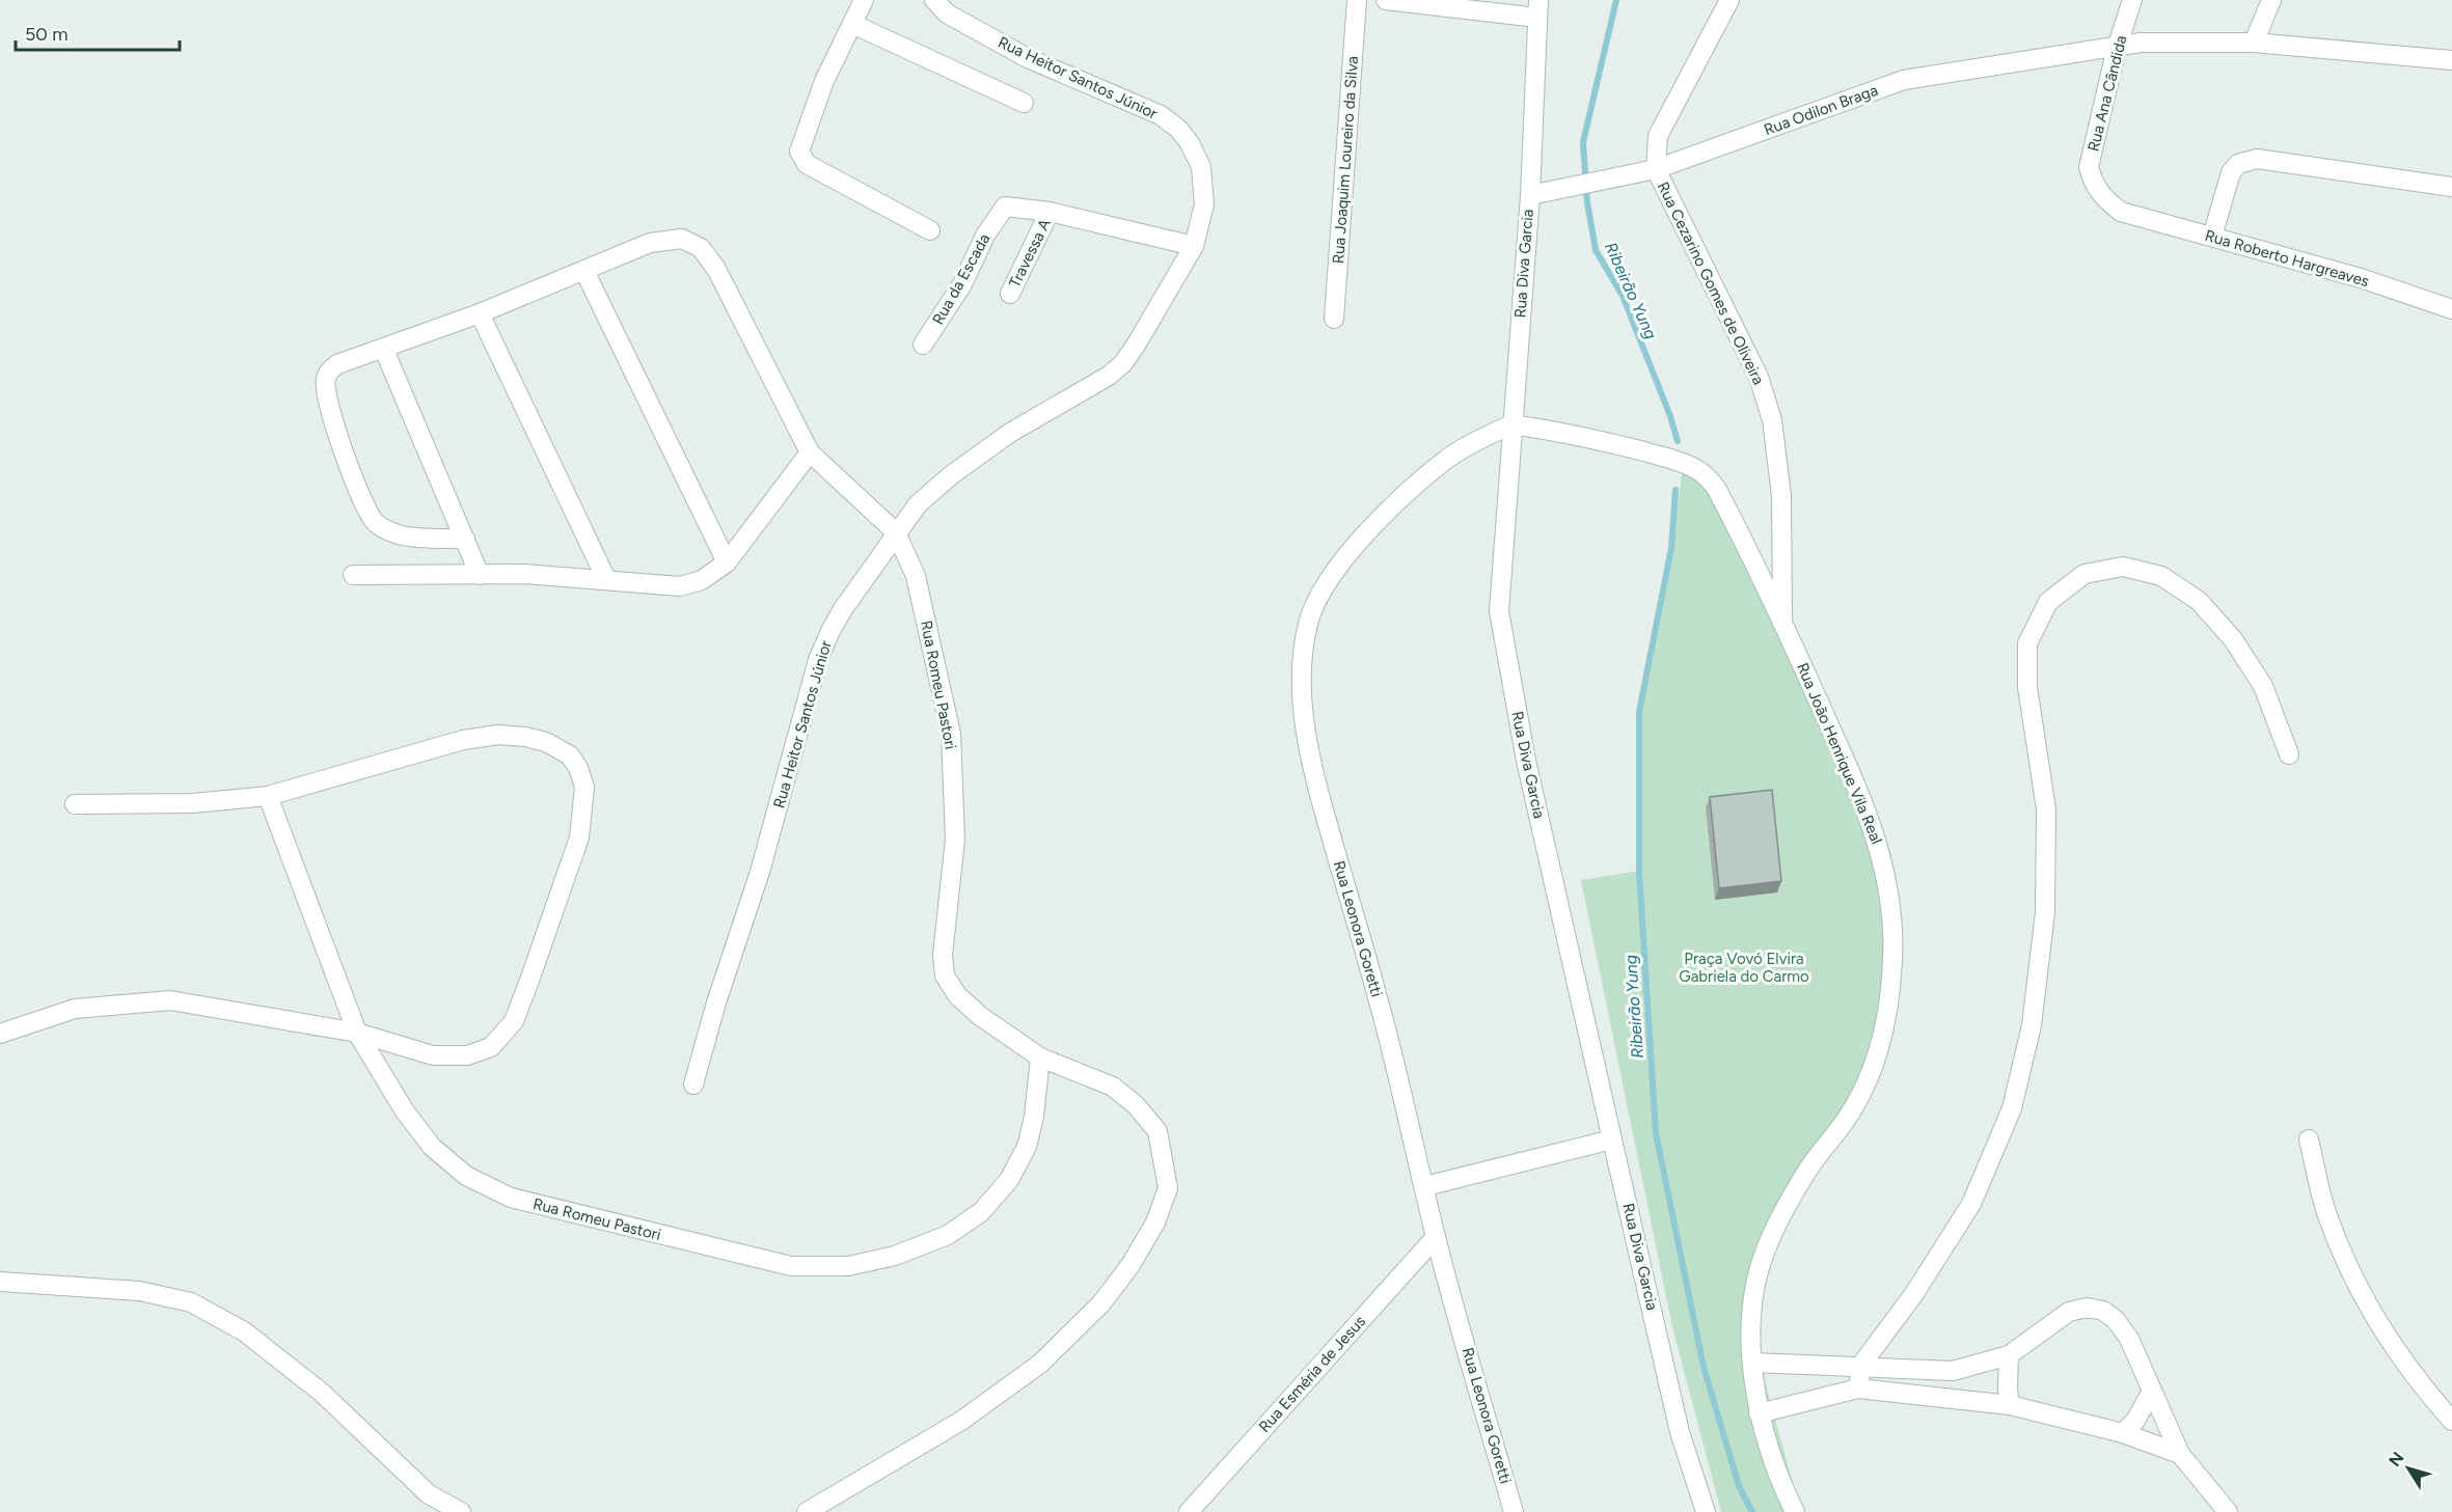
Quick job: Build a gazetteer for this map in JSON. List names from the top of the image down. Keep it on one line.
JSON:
{"streets":{"street":["Rua Heitor Santos Júnior","Rua Ana Cândida","Rua Odilon Braga","Rua Joaquim Loureiro da Silva","Travessa A","Rua Roberto Hargreaves","Rua Diva Garcia","Rua da Escada","Rua Cezarino Gomes de Oliveira","Rua Romeu Pastori","Rua João Henrique Vila Real","Rua Leonora Goretti","Rua Esméria de Jesus"]},"crossings":[["Rua Heitor Santos Júnior","Rua Romeu Pastori"],["Rua Ana Cândida","Rua Odilon Braga"],["Rua Ana Cândida","Rua Roberto Hargreaves"],["Rua Odilon Braga","Rua Diva Garcia"],["Rua Odilon Braga","Rua Cezarino Gomes de Oliveira"],["Travessa A","Rua da Escada"],["Rua Diva Garcia","Rua João Henrique Vila Real"],["Rua Diva Garcia","Rua Leonora Goretti"],["Rua Cezarino Gomes de Oliveira","Rua João Henrique Vila Real"],["Rua João Henrique Vila Real","Rua Leonora Goretti"],["Rua Leonora Goretti","Rua Esméria de Jesus"]],"water":["Ribeirão Yung"],"parks":["Praça Vovó Elvira Gabriela do Carmo"],"scale_bar":"50 m","north":"top left"}
